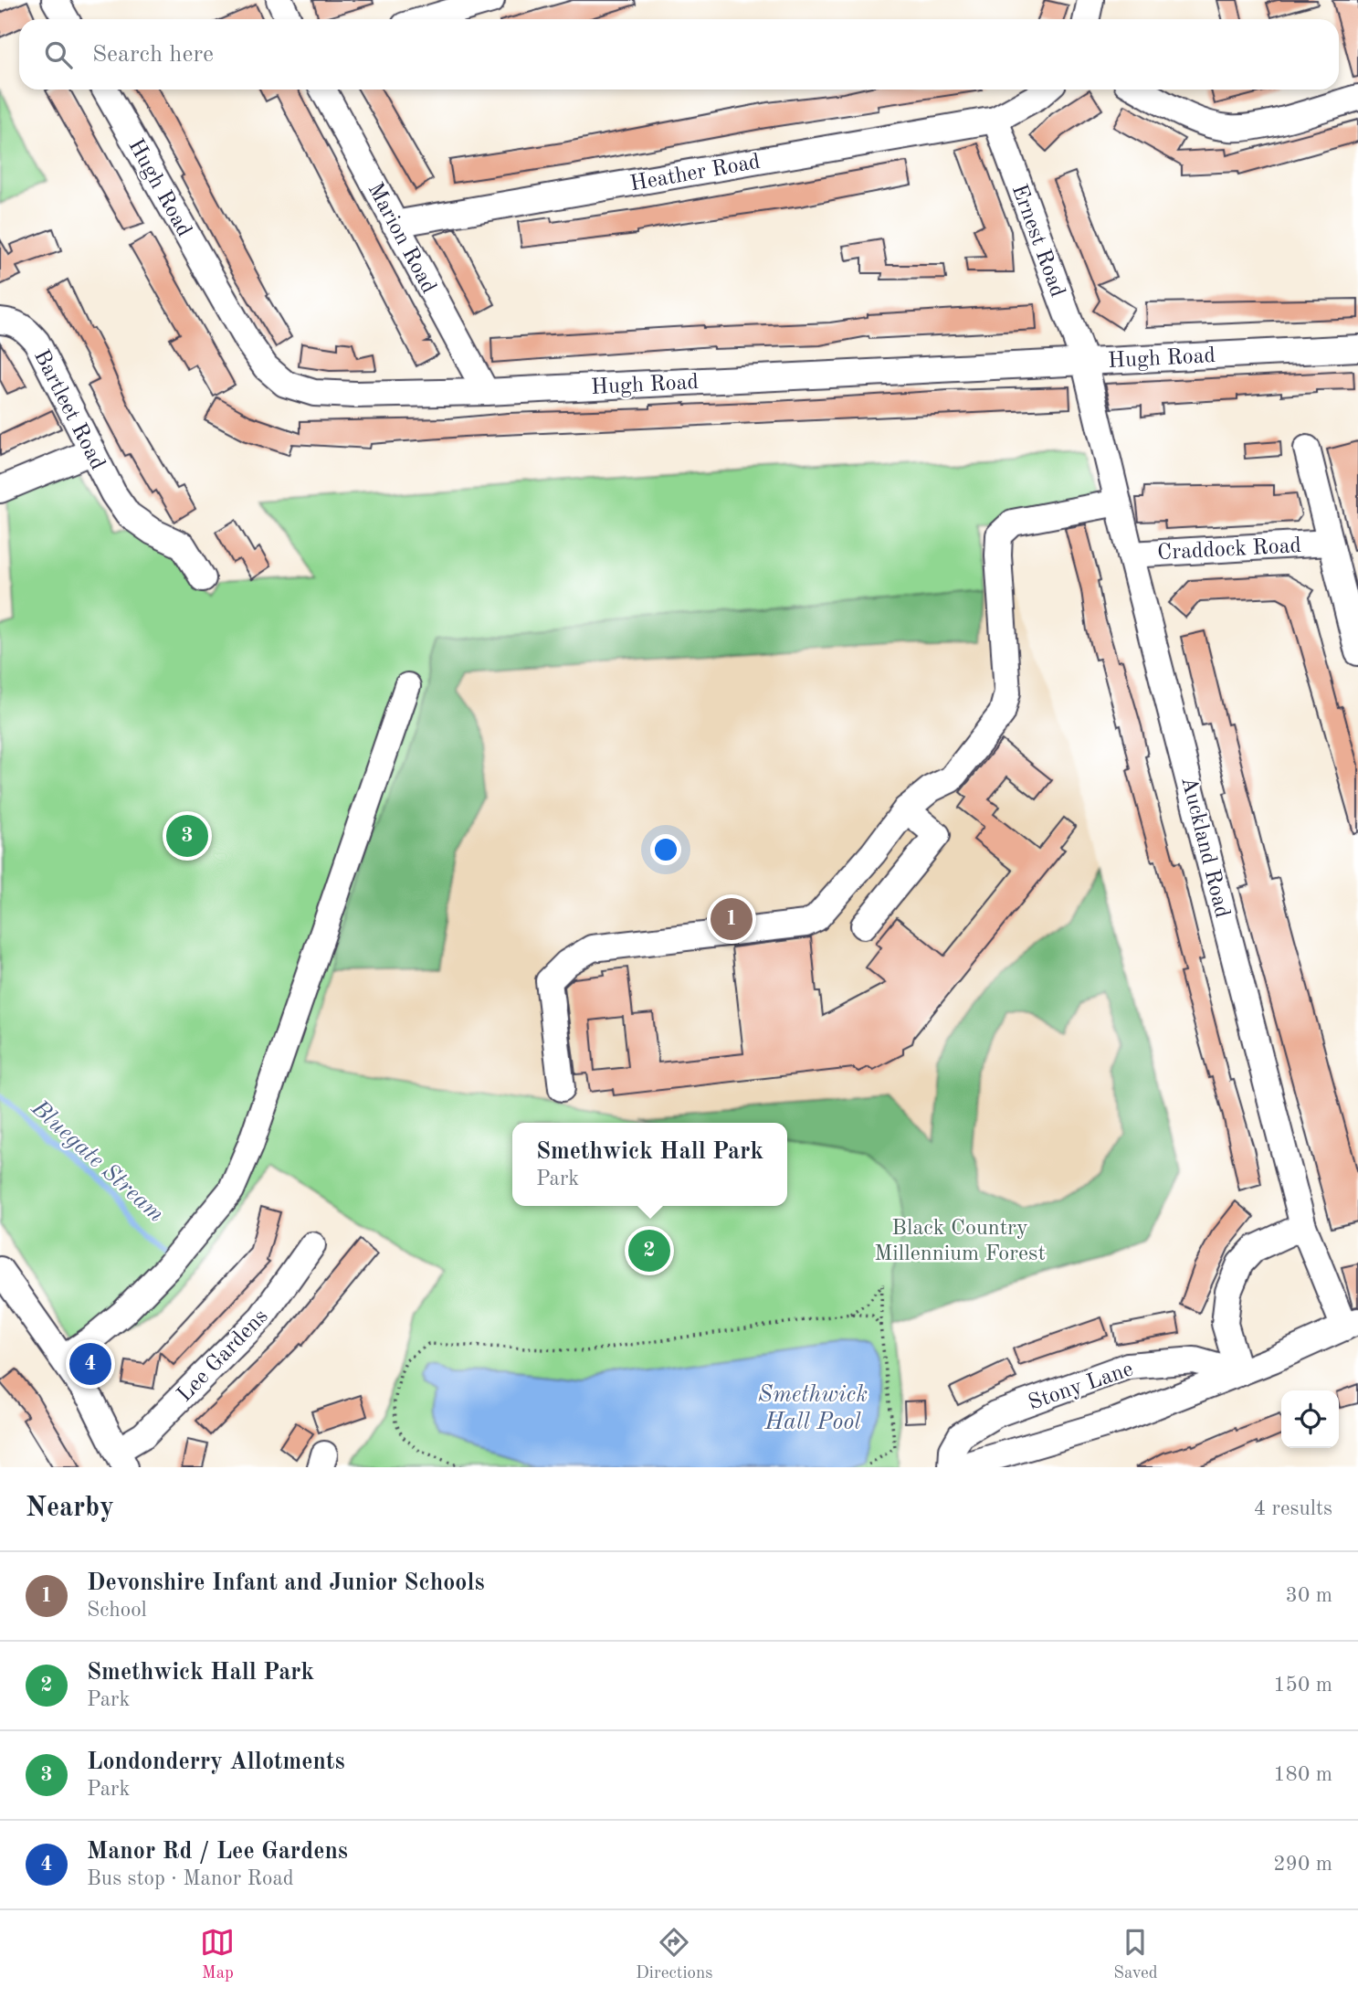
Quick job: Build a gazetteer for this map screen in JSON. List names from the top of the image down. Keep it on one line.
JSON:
{"streets":{"street":["Heather Road","Hugh Road","Marion Road","Ernest Road","Bartleet Road","Craddock Road","Auckland Road","Lee Gardens","Stony Lane"]},"crossings":[["Heather Road","Marion Road"],["Heather Road","Ernest Road"],["Hugh Road","Marion Road"],["Hugh Road","Ernest Road"],["Hugh Road","Auckland Road"],["Ernest Road","Auckland Road"],["Craddock Road","Auckland Road"],["Auckland Road","Stony Lane"]],"water":["Bluegate Stream","Smethwick Hall Pool"],"parks":["Black Country Millennium Forest"],"page":{"search":"Search here","pins":["3","1","2","4"],"popup":["Smethwick Hall Park","Park"],"heading":["Nearby","4 results"],"list":[{"mark":"1","name":"Devonshire Infant and Junior Schools","note":"School","value":"30 m"},{"mark":"2","name":"Smethwick Hall Park","note":"Park","value":"150 m"},{"mark":"3","name":"Londonderry Allotments","note":"Park","value":"180 m"},{"mark":"4","name":"Manor Rd / Lee Gardens","note":"Bus stop · Manor Road","value":"290 m"}],"nav":["Map","Directions","Saved"]}}
